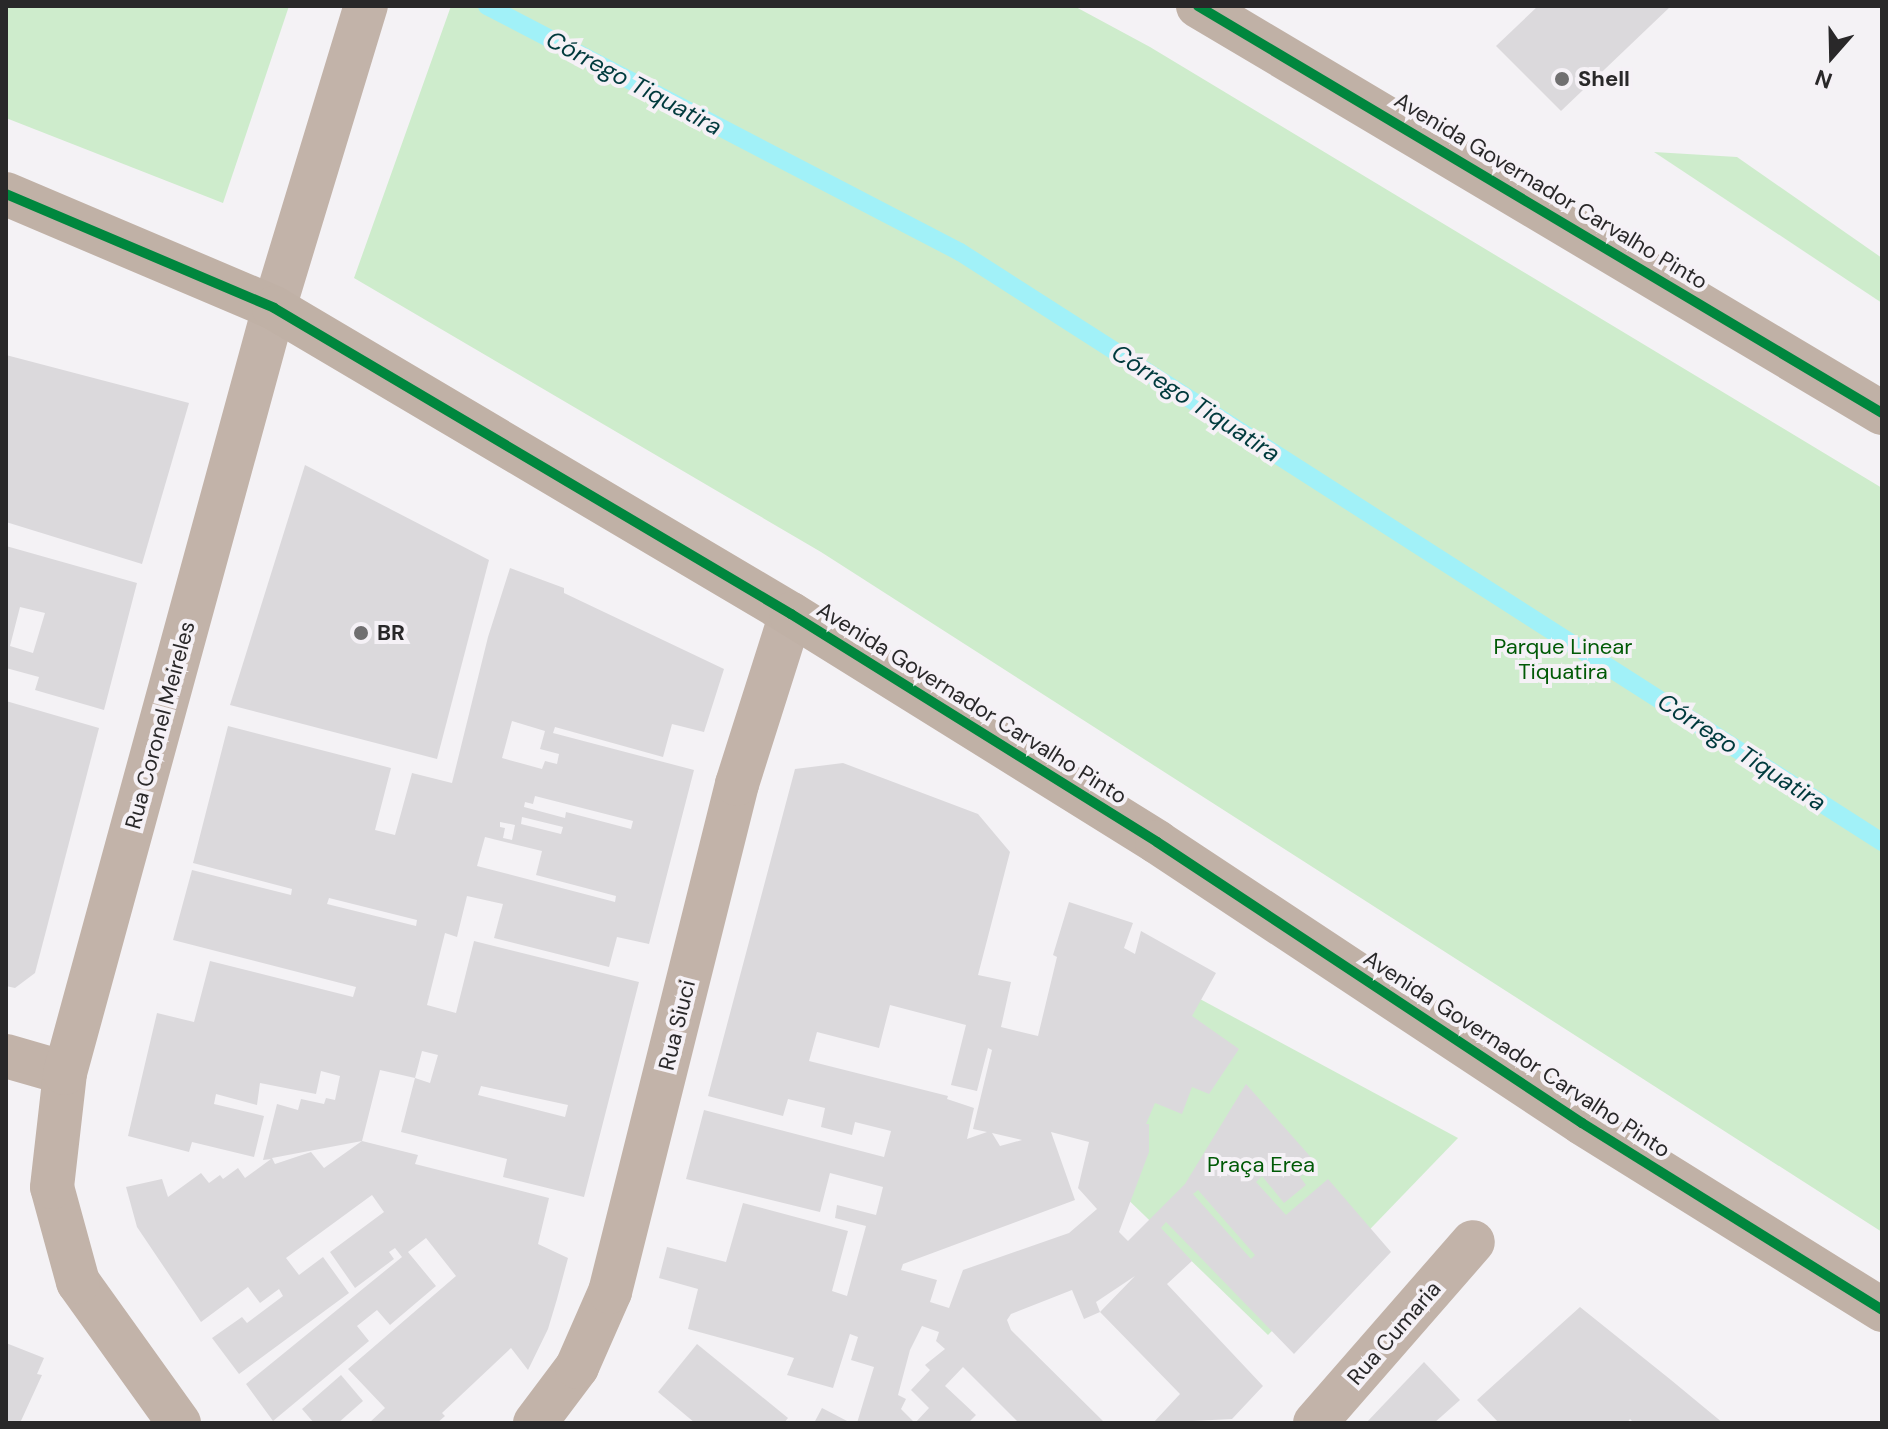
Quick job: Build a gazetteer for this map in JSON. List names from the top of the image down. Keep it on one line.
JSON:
{"streets":{"main road":["Avenida Governador Carvalho Pinto"],"street":["Rua Coronel Meireles","Rua Siuci","Rua Cumaria"]},"crossings":[["Avenida Governador Carvalho Pinto","Rua Coronel Meireles"],["Avenida Governador Carvalho Pinto","Rua Siuci"]],"water":["Córrego Tiquatira"],"parks":["Parque Linear Tiquatira","Praça Erea"],"places":["Shell","BR"],"north":"bottom"}
